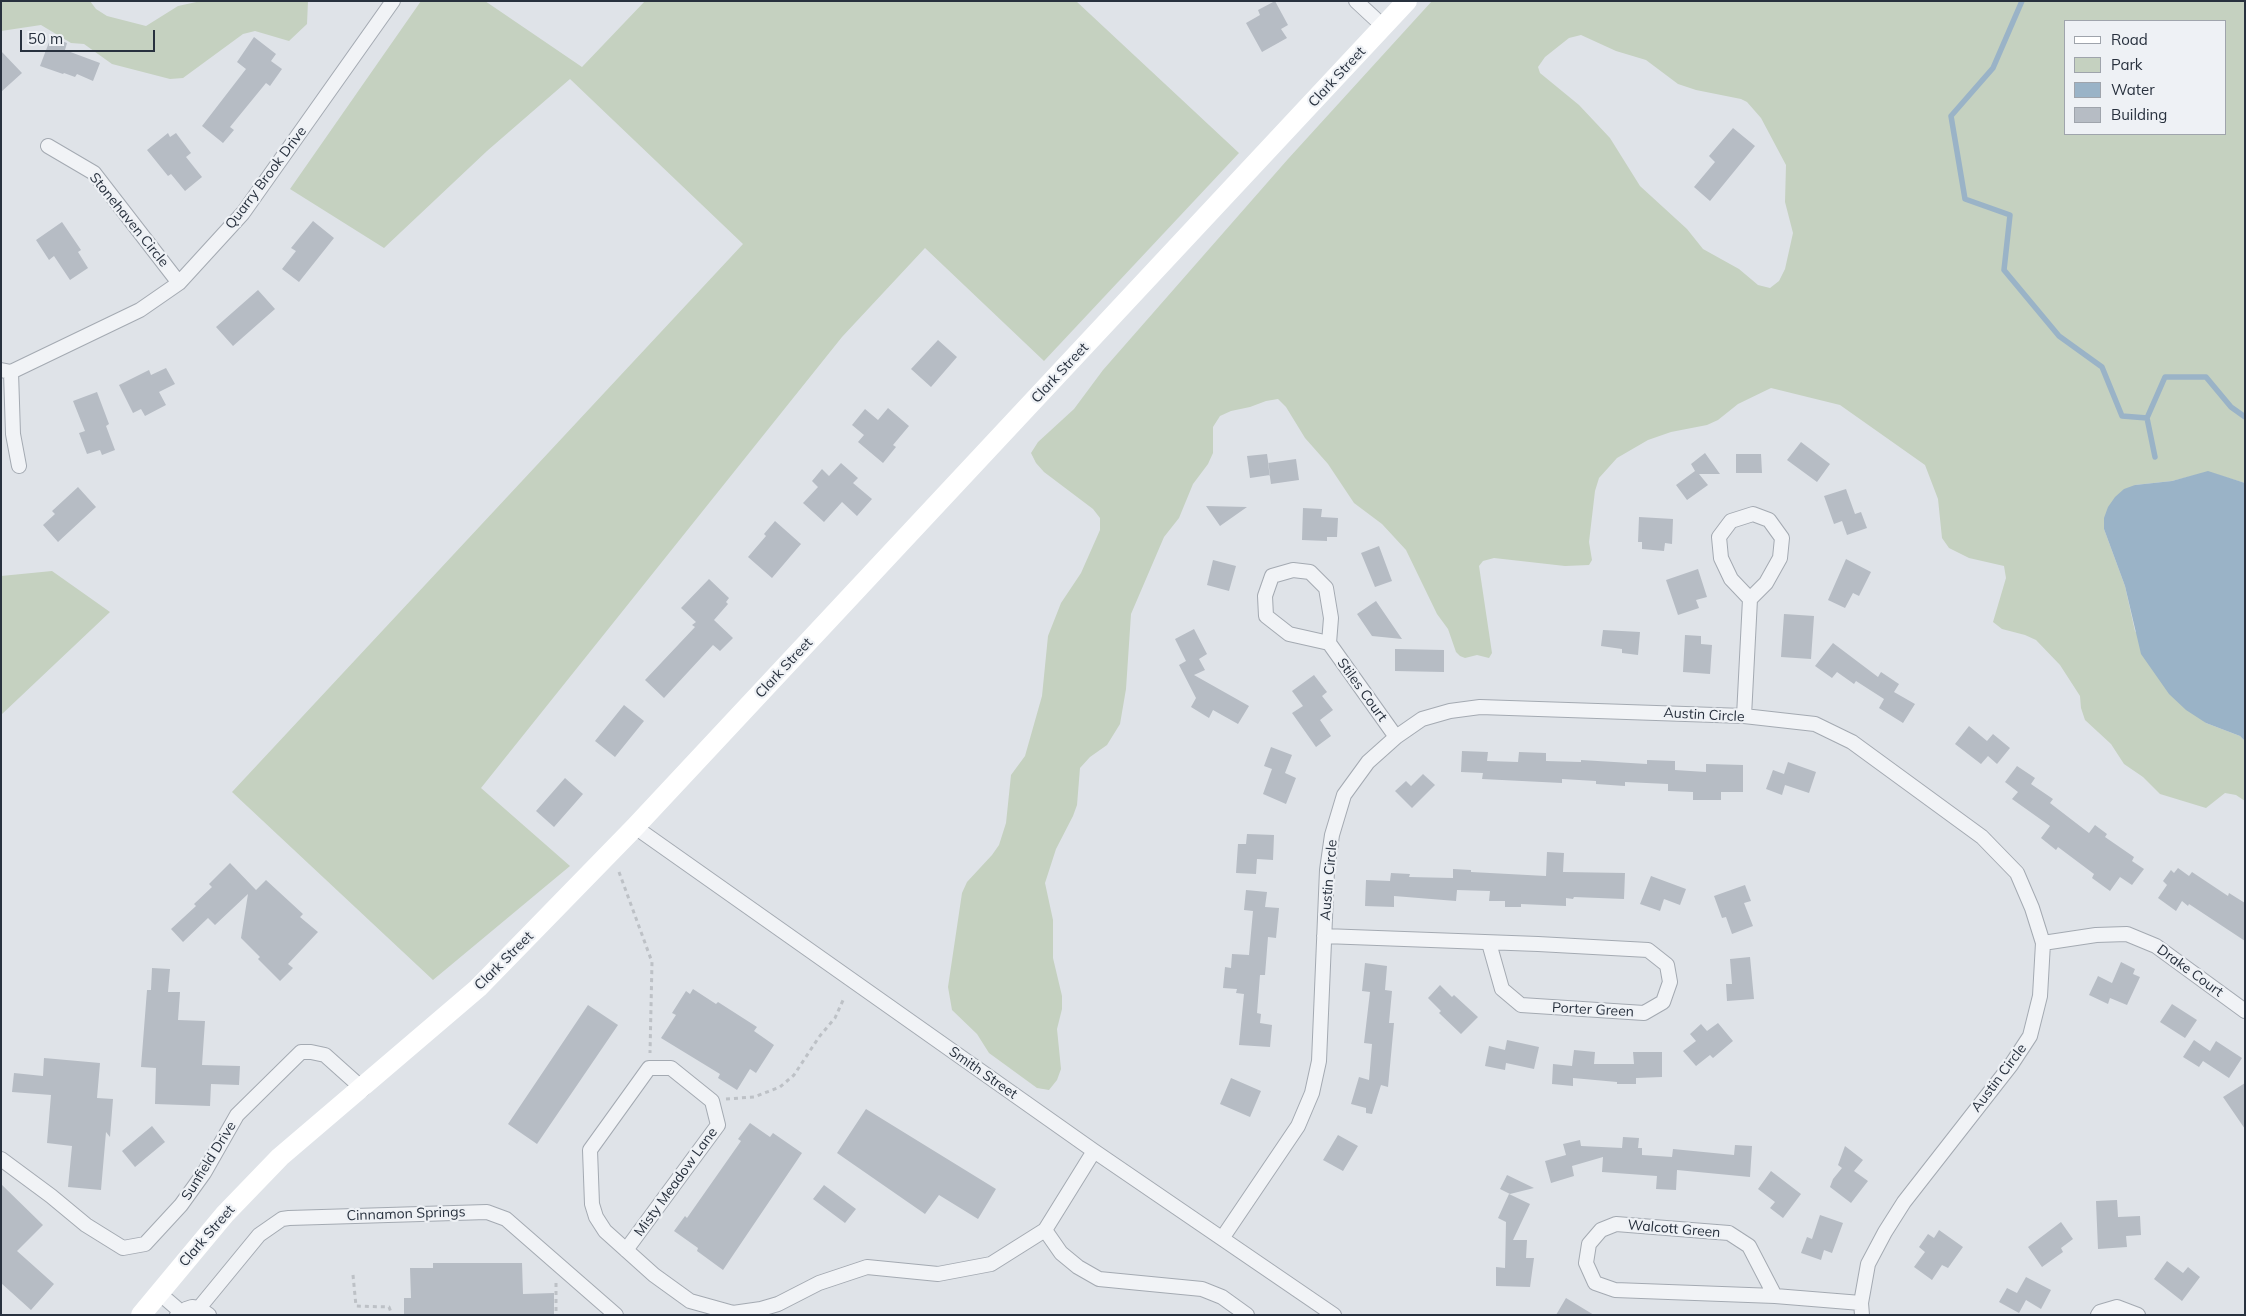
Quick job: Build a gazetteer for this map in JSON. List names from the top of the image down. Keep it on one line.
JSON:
{"streets":{"main road":["Clark Street"],"street":["Quarry Brook Drive","Stonehaven Circle","Stiles Court","Austin Circle","Drake Court","Porter Green","Smith Street","Sunfield Drive","Misty Meadow Lane","Cinnamon Springs","Walcott Green"]},"crossings":[["Clark Street","Smith Street"],["Clark Street","Sunfield Drive"],["Clark Street","Cinnamon Springs"],["Quarry Brook Drive","Stonehaven Circle"],["Stiles Court","Austin Circle"],["Austin Circle","Drake Court"],["Austin Circle","Porter Green"],["Austin Circle","Smith Street"],["Austin Circle","Walcott Green"]],"legend":["Road","Park","Water","Building"],"scale_bar":"50 m"}
